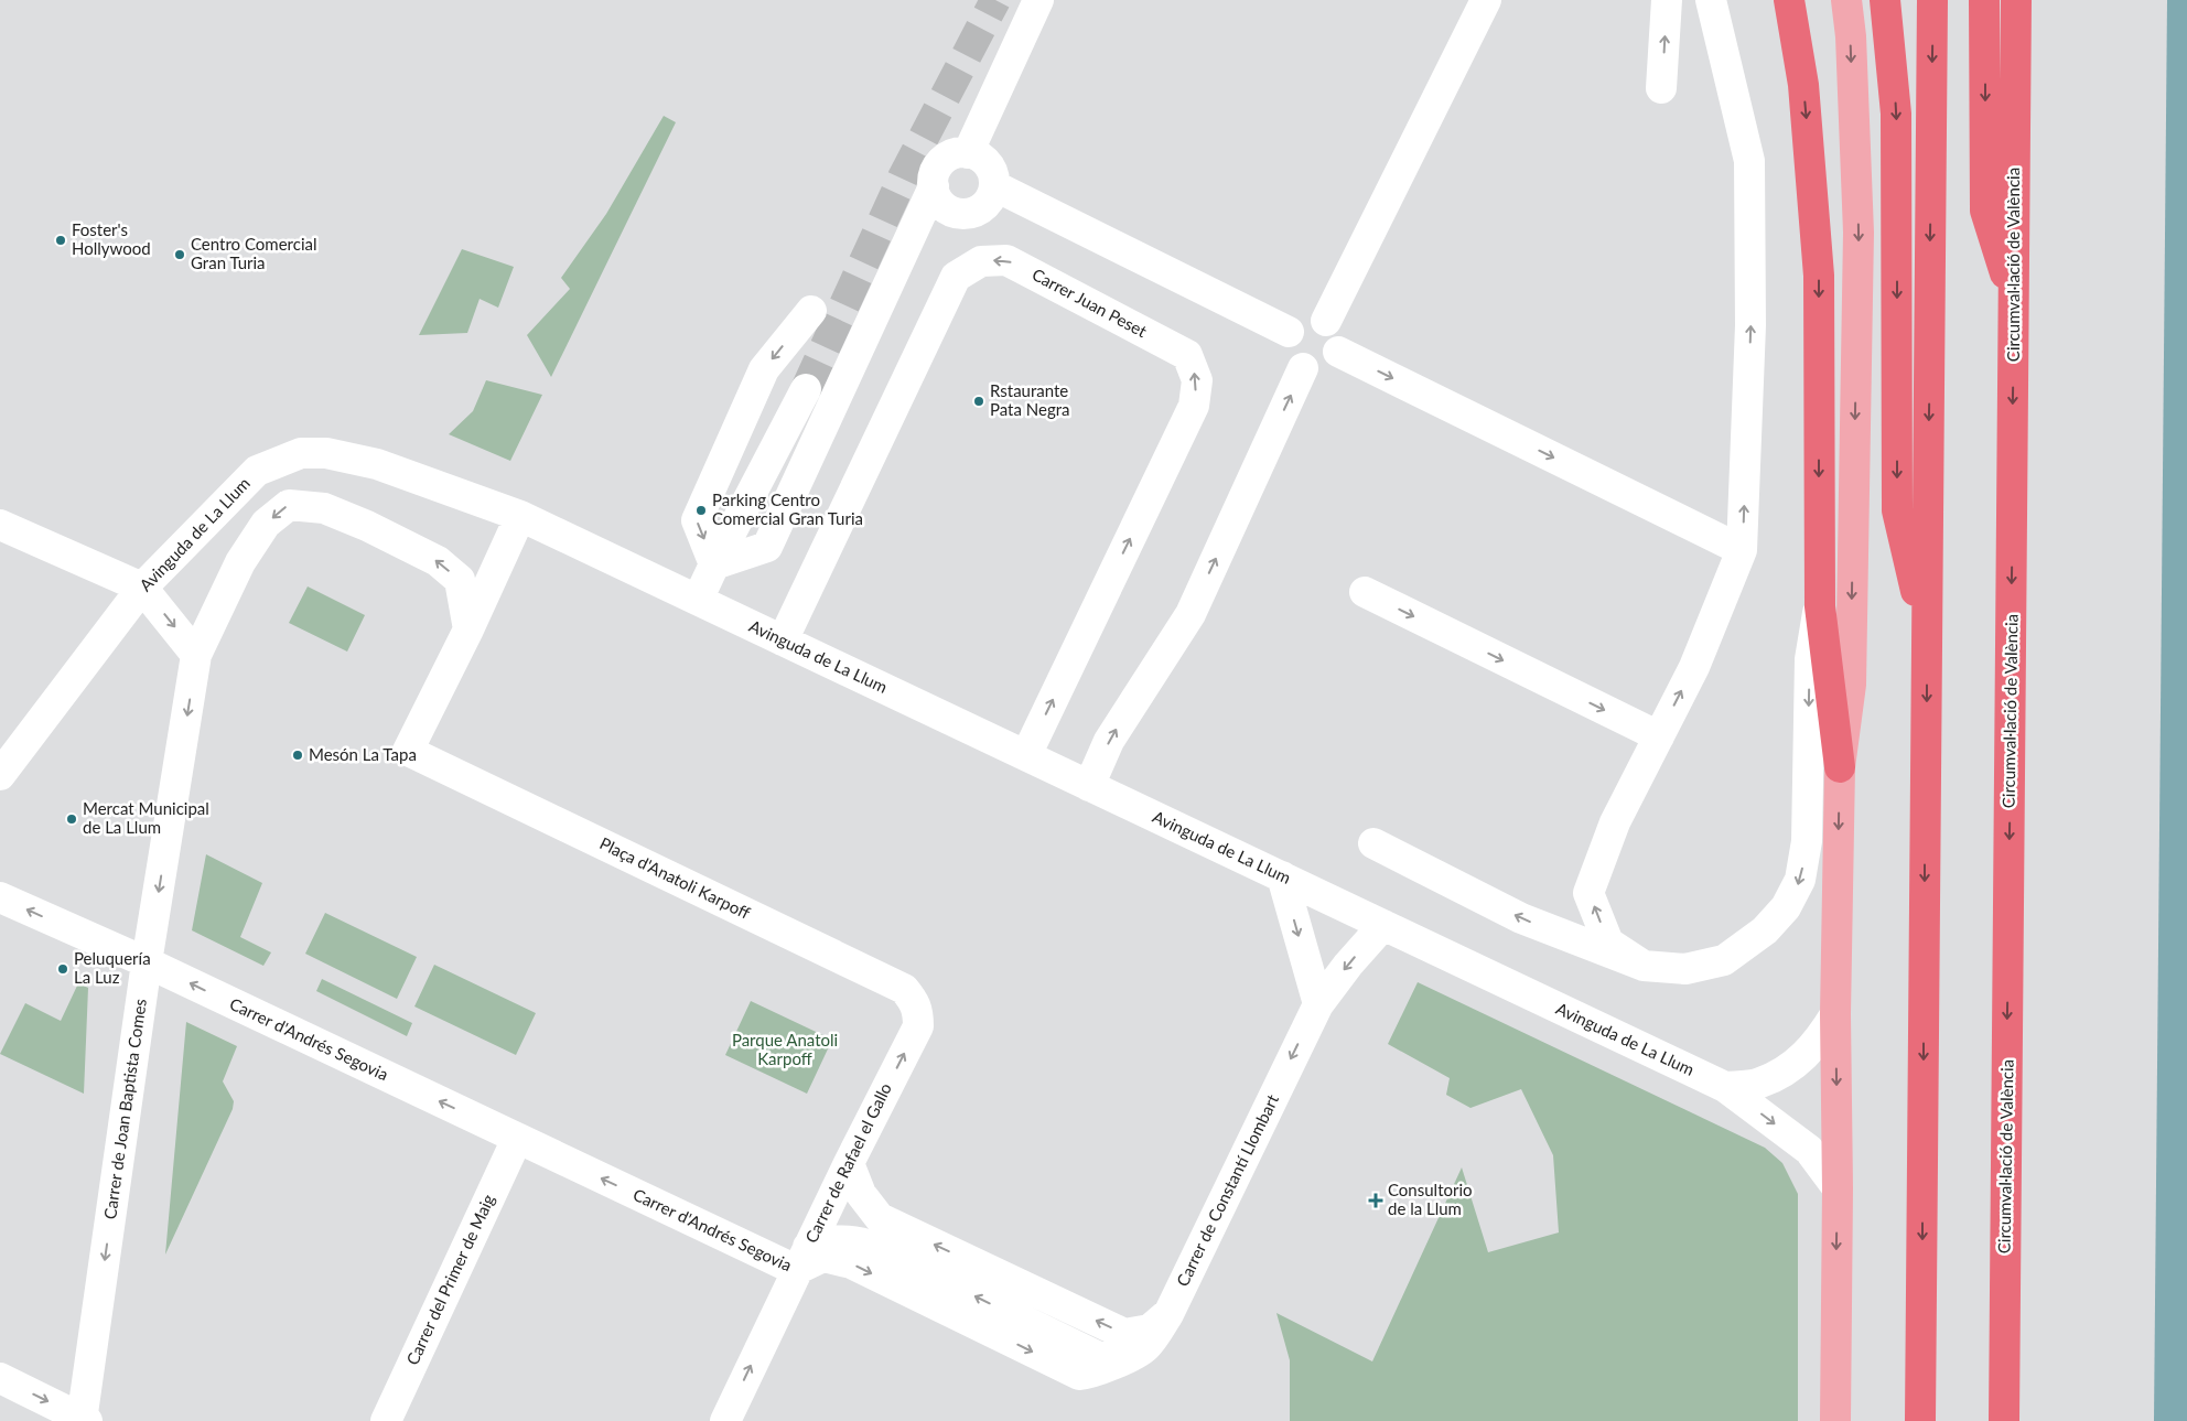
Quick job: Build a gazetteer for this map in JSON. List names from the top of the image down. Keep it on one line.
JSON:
{"streets":{"highway":["Circumval·lació de València"],"street":["Carrer Juan Peset","Avinguda de La Llum","Plaça d'Anatoli Karpoff","Carrer d'Andrés Segovia","Carrer de Joan Baptista Comes","Carrer de Rafael el Gallo","Carrer de Constantí Llombart","Carrer del Primer de Maig"]},"crossings":[["Carrer Juan Peset","Avinguda de La Llum"],["Avinguda de La Llum","Carrer de Constantí Llombart"],["Plaça d'Anatoli Karpoff","Carrer de Joan Baptista Comes"],["Plaça d'Anatoli Karpoff","Carrer de Rafael el Gallo"],["Carrer d'Andrés Segovia","Carrer de Joan Baptista Comes"],["Carrer d'Andrés Segovia","Carrer de Rafael el Gallo"],["Carrer d'Andrés Segovia","Carrer de Constantí Llombart"],["Carrer d'Andrés Segovia","Carrer del Primer de Maig"]],"one_way":["Carrer d'Andrés Segovia","Carrer de Rafael el Gallo","Carrer de Constantí Llombart"],"parks":["Parque Anatoli Karpoff"],"places":{"other":["Foster's Hollywood","Centro Comercial Gran Turia","Rstaurante Pata Negra","Parking Centro Comercial Gran Turia","Mesón La Tapa","Mercat Municipal de La Llum","Peluquería La Luz"],"health":["Consultorio de la Llum"]}}
